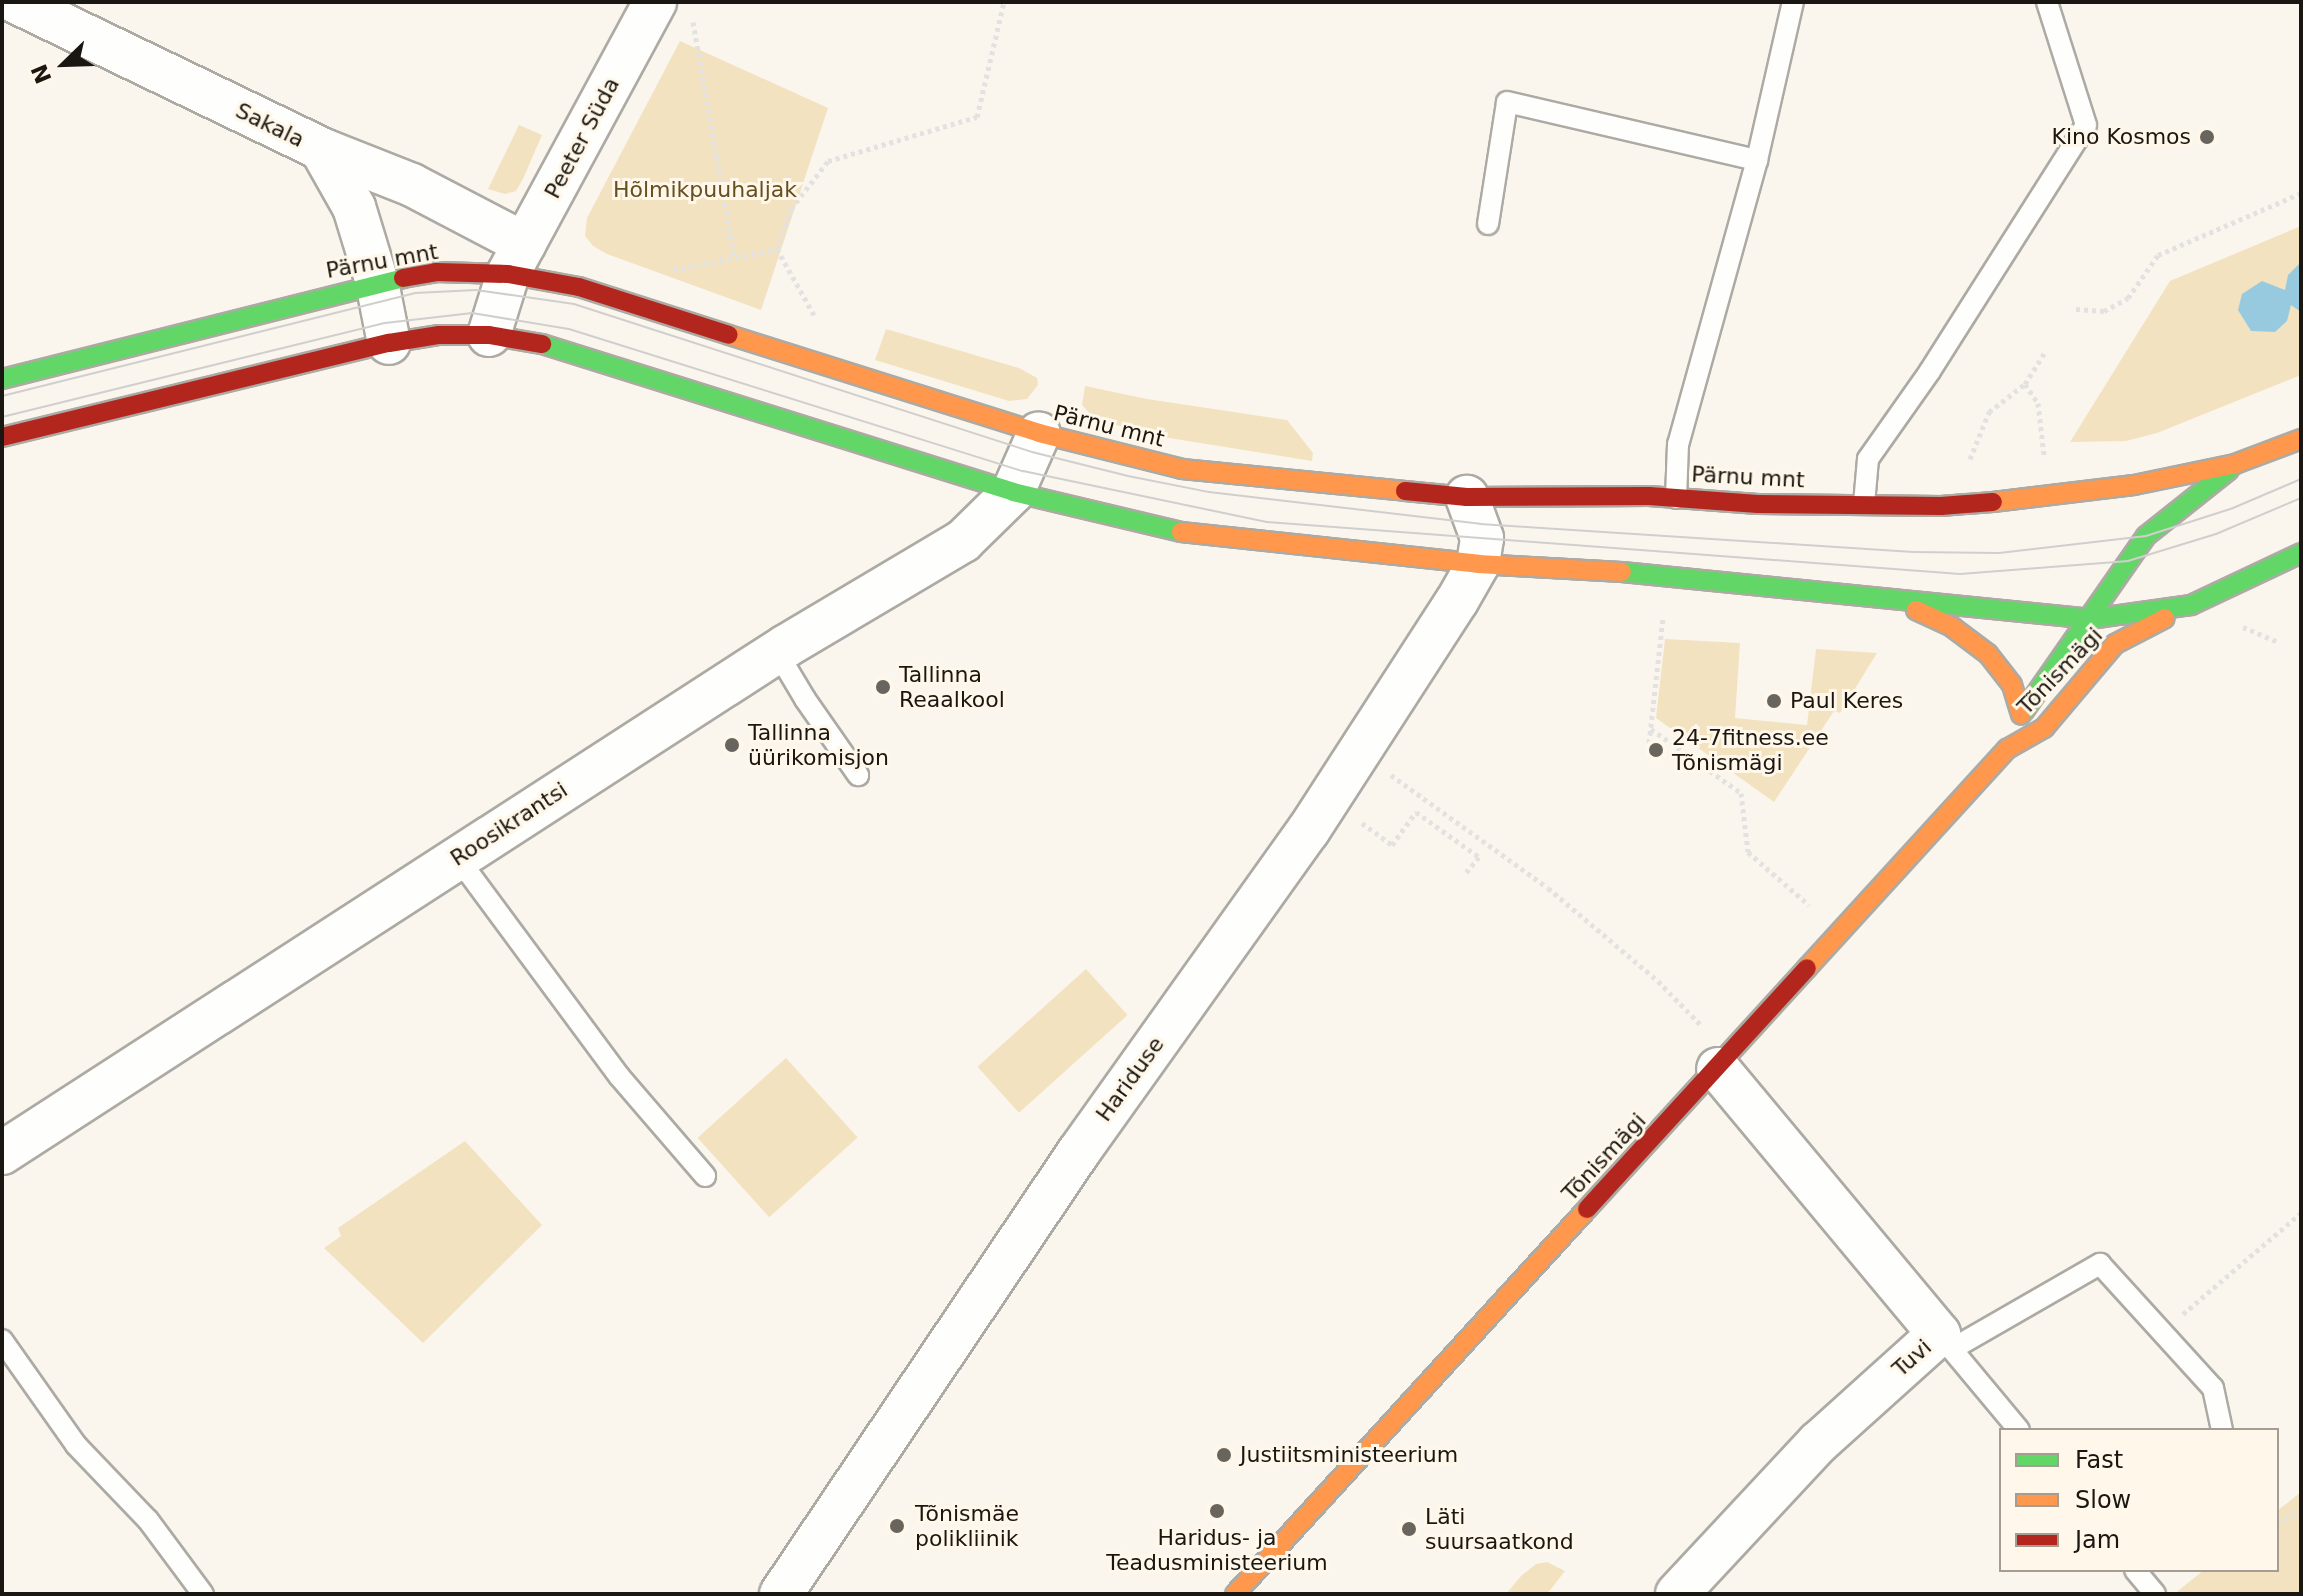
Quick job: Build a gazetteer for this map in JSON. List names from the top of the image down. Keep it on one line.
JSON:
{"streets":{"main road":["Pärnu mnt","Tõnismägi"],"street":["Sakala","Peeter Süda","Roosikrantsi","Hariduse","Tuvi"]},"crossings":[["Sakala","Peeter Süda"],["Sakala","Pärnu mnt"],["Peeter Süda","Pärnu mnt"],["Pärnu mnt","Tõnismägi"],["Tõnismägi","Tuvi"]],"parks":["Hõlmikpuuhaljak"],"places":["Kino Kosmos","Tallinna Reaalkool","Paul Keres","Tallinna üürikomisjon","24-7fitness.ee Tõnismägi","Justiitsministeerium","Haridus- ja Teadusministeerium","Tõnismäe polikliinik","Läti suursaatkond"],"legend":["Fast","Slow","Jam"],"north":"bottom left"}
